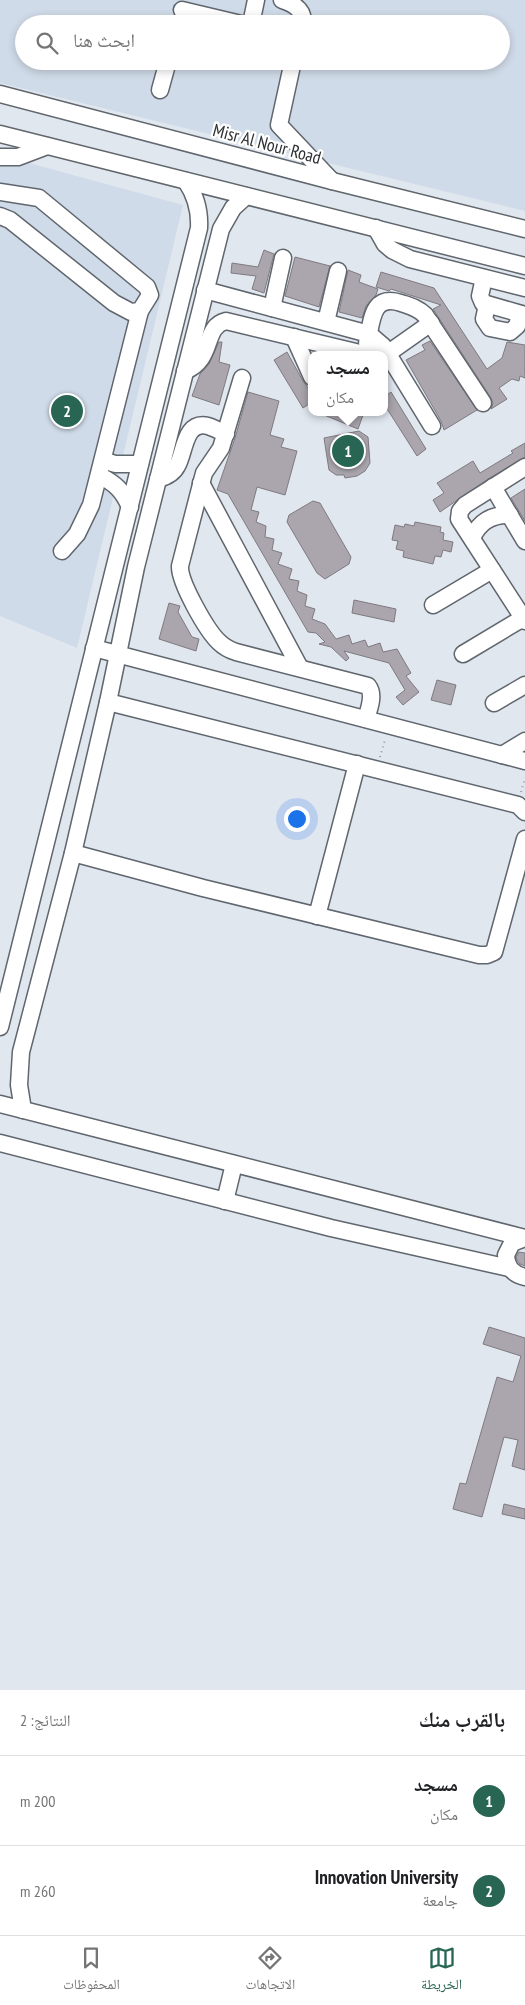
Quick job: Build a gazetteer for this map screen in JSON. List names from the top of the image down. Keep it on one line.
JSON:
{"streets":{"street":["Misr Al Nour Road"]},"page":{"search":"ابحث هنا","popup":["مسجد","مكان"],"pins":["2","1"],"heading":["بالقرب منك","النتائج: 2"],"list":[{"mark":"1","name":"مسجد","note":"مكان","value":"200 m"},{"mark":"2","name":"Innovation University","note":"جامعة","value":"260 m"}],"nav":["الخريطة","الاتجاهات","المحفوظات"]}}
